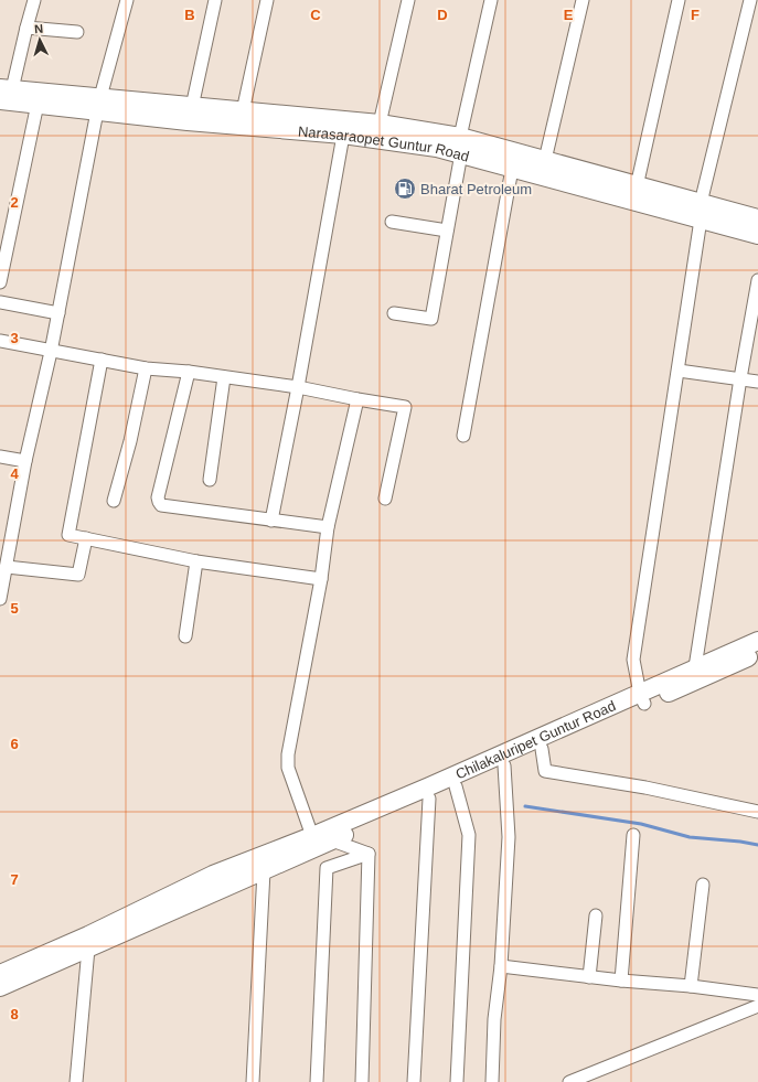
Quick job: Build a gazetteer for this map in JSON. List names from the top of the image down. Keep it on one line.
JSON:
{"streets":{"highway":["Narasaraopet Guntur Road","Chilakaluripet Guntur Road"]},"places":{"fuel station":["Bharat Petroleum"]},"north":"top","grid":{"columns":["B","C","D","E","F"],"rows":["2","3","4","5","6","7","8"]}}
